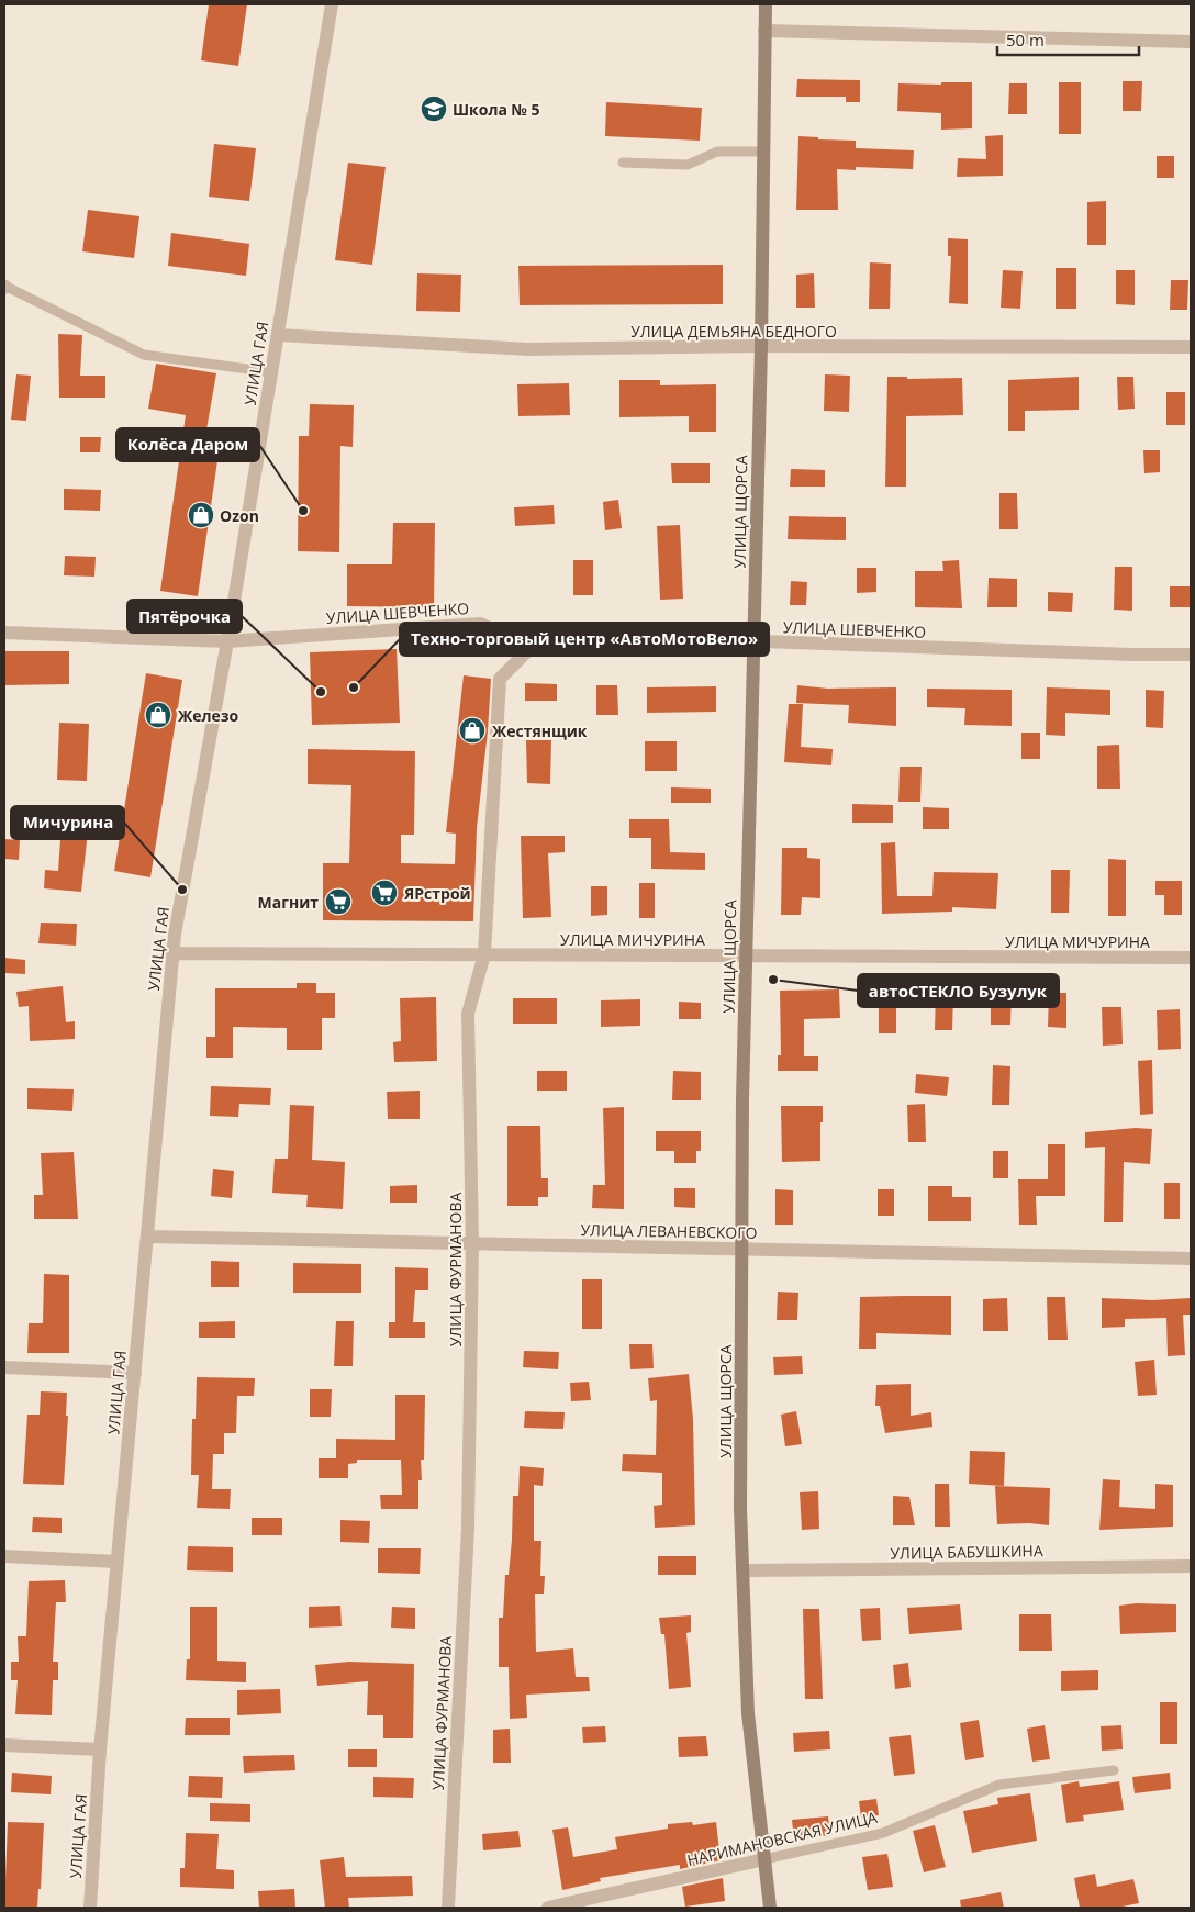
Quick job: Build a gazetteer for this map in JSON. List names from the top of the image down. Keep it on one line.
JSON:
{"streets":{"main road":["УЛИЦА ЩОРСА"],"street":["УЛИЦА ДЕМЬЯНА БЕДНОГО","УЛИЦА ГАЯ","УЛИЦА ШЕВЧЕНКО","УЛИЦА МИЧУРИНА","УЛИЦА ЛЕВАНЕВСКОГО","УЛИЦА ФУРМАНОВА","УЛИЦА БАБУШКИНА","НАРИМАНОВСКАЯ УЛИЦА"]},"crossings":[["УЛИЦА ДЕМЬЯНА БЕДНОГО","УЛИЦА ГАЯ"],["УЛИЦА ДЕМЬЯНА БЕДНОГО","УЛИЦА ЩОРСА"],["УЛИЦА ГАЯ","УЛИЦА ШЕВЧЕНКО"],["УЛИЦА ГАЯ","УЛИЦА МИЧУРИНА"],["УЛИЦА ГАЯ","УЛИЦА ЛЕВАНЕВСКОГО"],["УЛИЦА ЩОРСА","УЛИЦА ШЕВЧЕНКО"],["УЛИЦА ЩОРСА","УЛИЦА МИЧУРИНА"],["УЛИЦА ЩОРСА","УЛИЦА ЛЕВАНЕВСКОГО"],["УЛИЦА ЩОРСА","УЛИЦА БАБУШКИНА"],["УЛИЦА ЩОРСА","НАРИМАНОВСКАЯ УЛИЦА"],["УЛИЦА ШЕВЧЕНКО","УЛИЦА ФУРМАНОВА"],["УЛИЦА МИЧУРИНА","УЛИЦА ФУРМАНОВА"],["УЛИЦА ЛЕВАНЕВСКОГО","УЛИЦА ФУРМАНОВА"]],"places":{"school or university":["Школа № 5"],"other":["Колёса Даром","Техно-торговый центр «АвтоМотоВело»","Пятёрочка","Мичурина","автоСТЕКЛО Бузулук"],"shop":["Ozon","Железо","Жестянщик"],"supermarket":["ЯРстрой","Магнит"]},"scale_bar":"50 m"}
